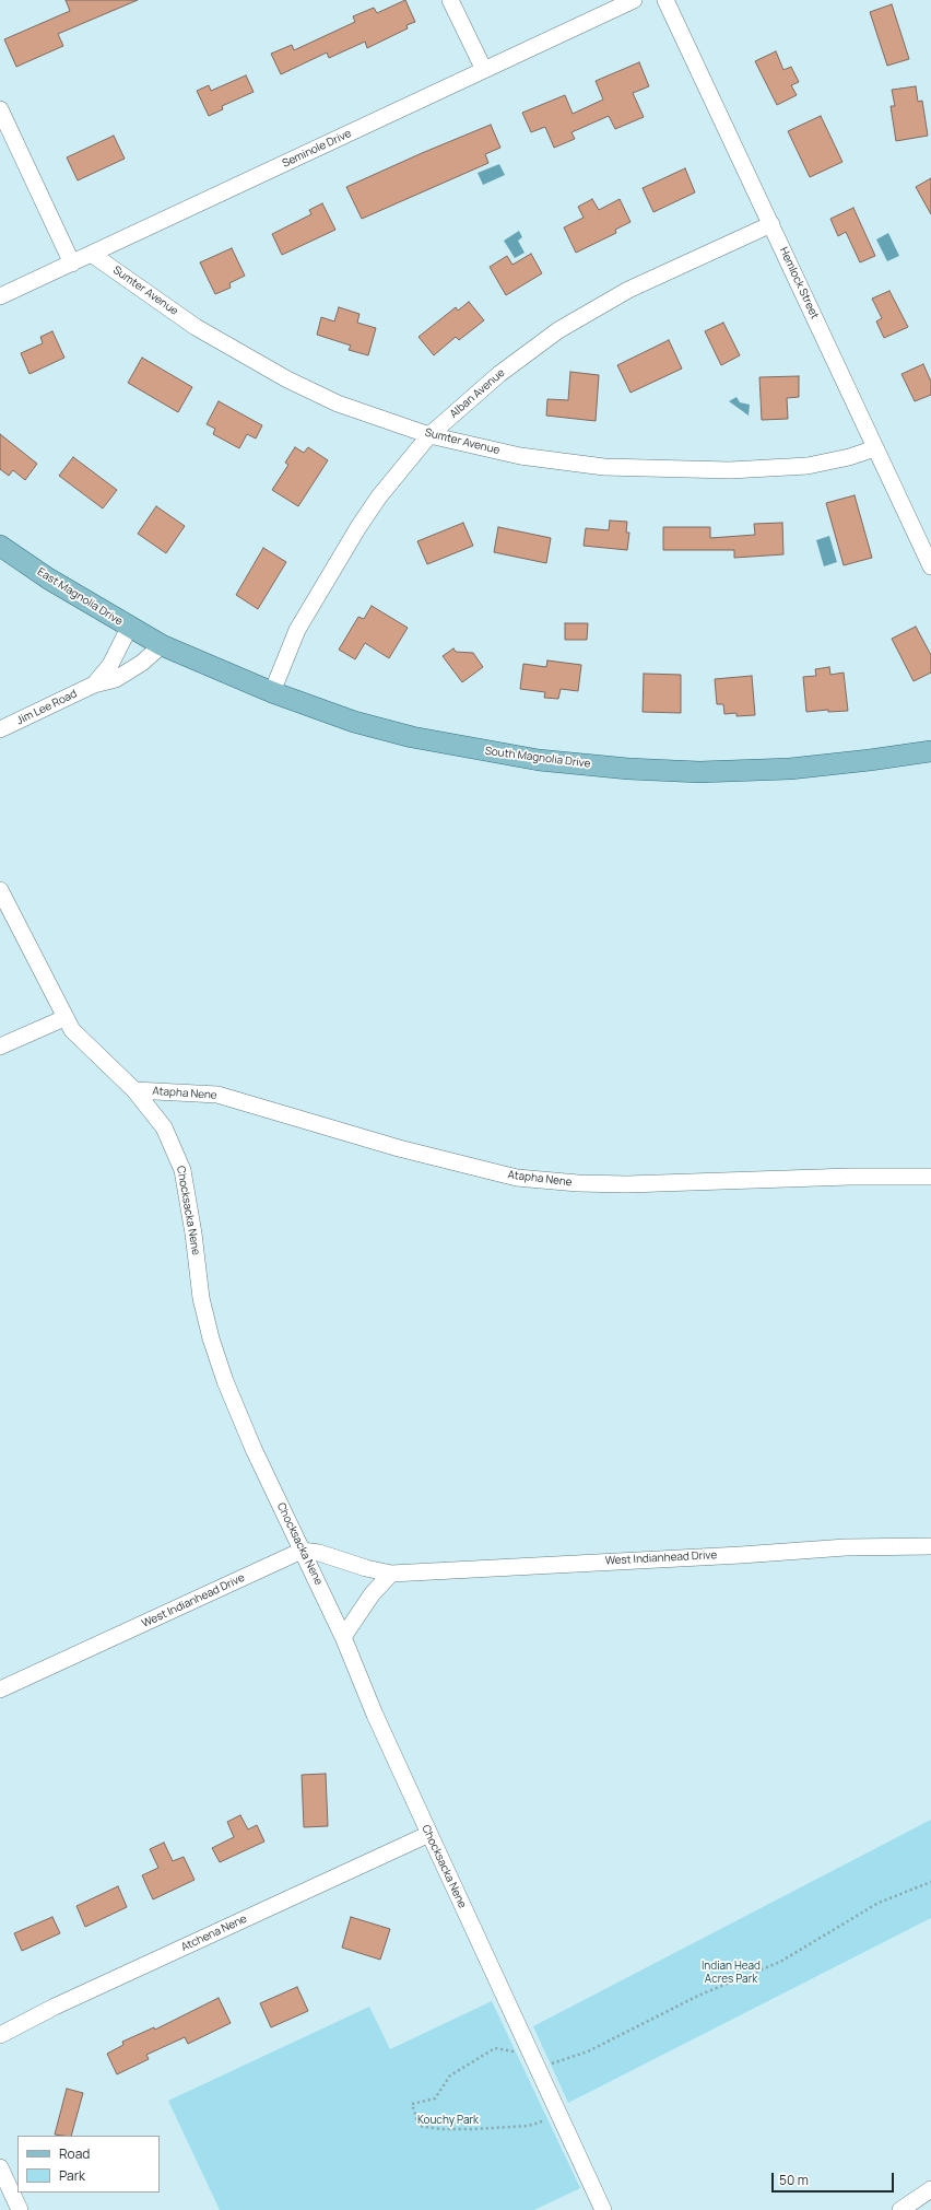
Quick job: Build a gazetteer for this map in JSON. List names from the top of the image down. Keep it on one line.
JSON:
{"streets":{"main road":["East Magnolia Drive","South Magnolia Drive"],"street":["Seminole Drive","Hemlock Street","Sumter Avenue","Alban Avenue","Jim Lee Road","Atapha Nene","Chocksacka Nene","West Indianhead Drive","Atchena Nene"]},"crossings":[["Seminole Drive","Sumter Avenue"],["Hemlock Street","Sumter Avenue"],["Hemlock Street","Alban Avenue"],["Sumter Avenue","Alban Avenue"],["Alban Avenue","South Magnolia Drive"],["East Magnolia Drive","Jim Lee Road"],["East Magnolia Drive","South Magnolia Drive"],["Jim Lee Road","South Magnolia Drive"],["Atapha Nene","Chocksacka Nene"],["Chocksacka Nene","West Indianhead Drive"],["Chocksacka Nene","Atchena Nene"]],"parks":["Indian Head Acres Park","Kouchy Park"],"legend":["Road","Park"],"scale_bar":"50 m"}
